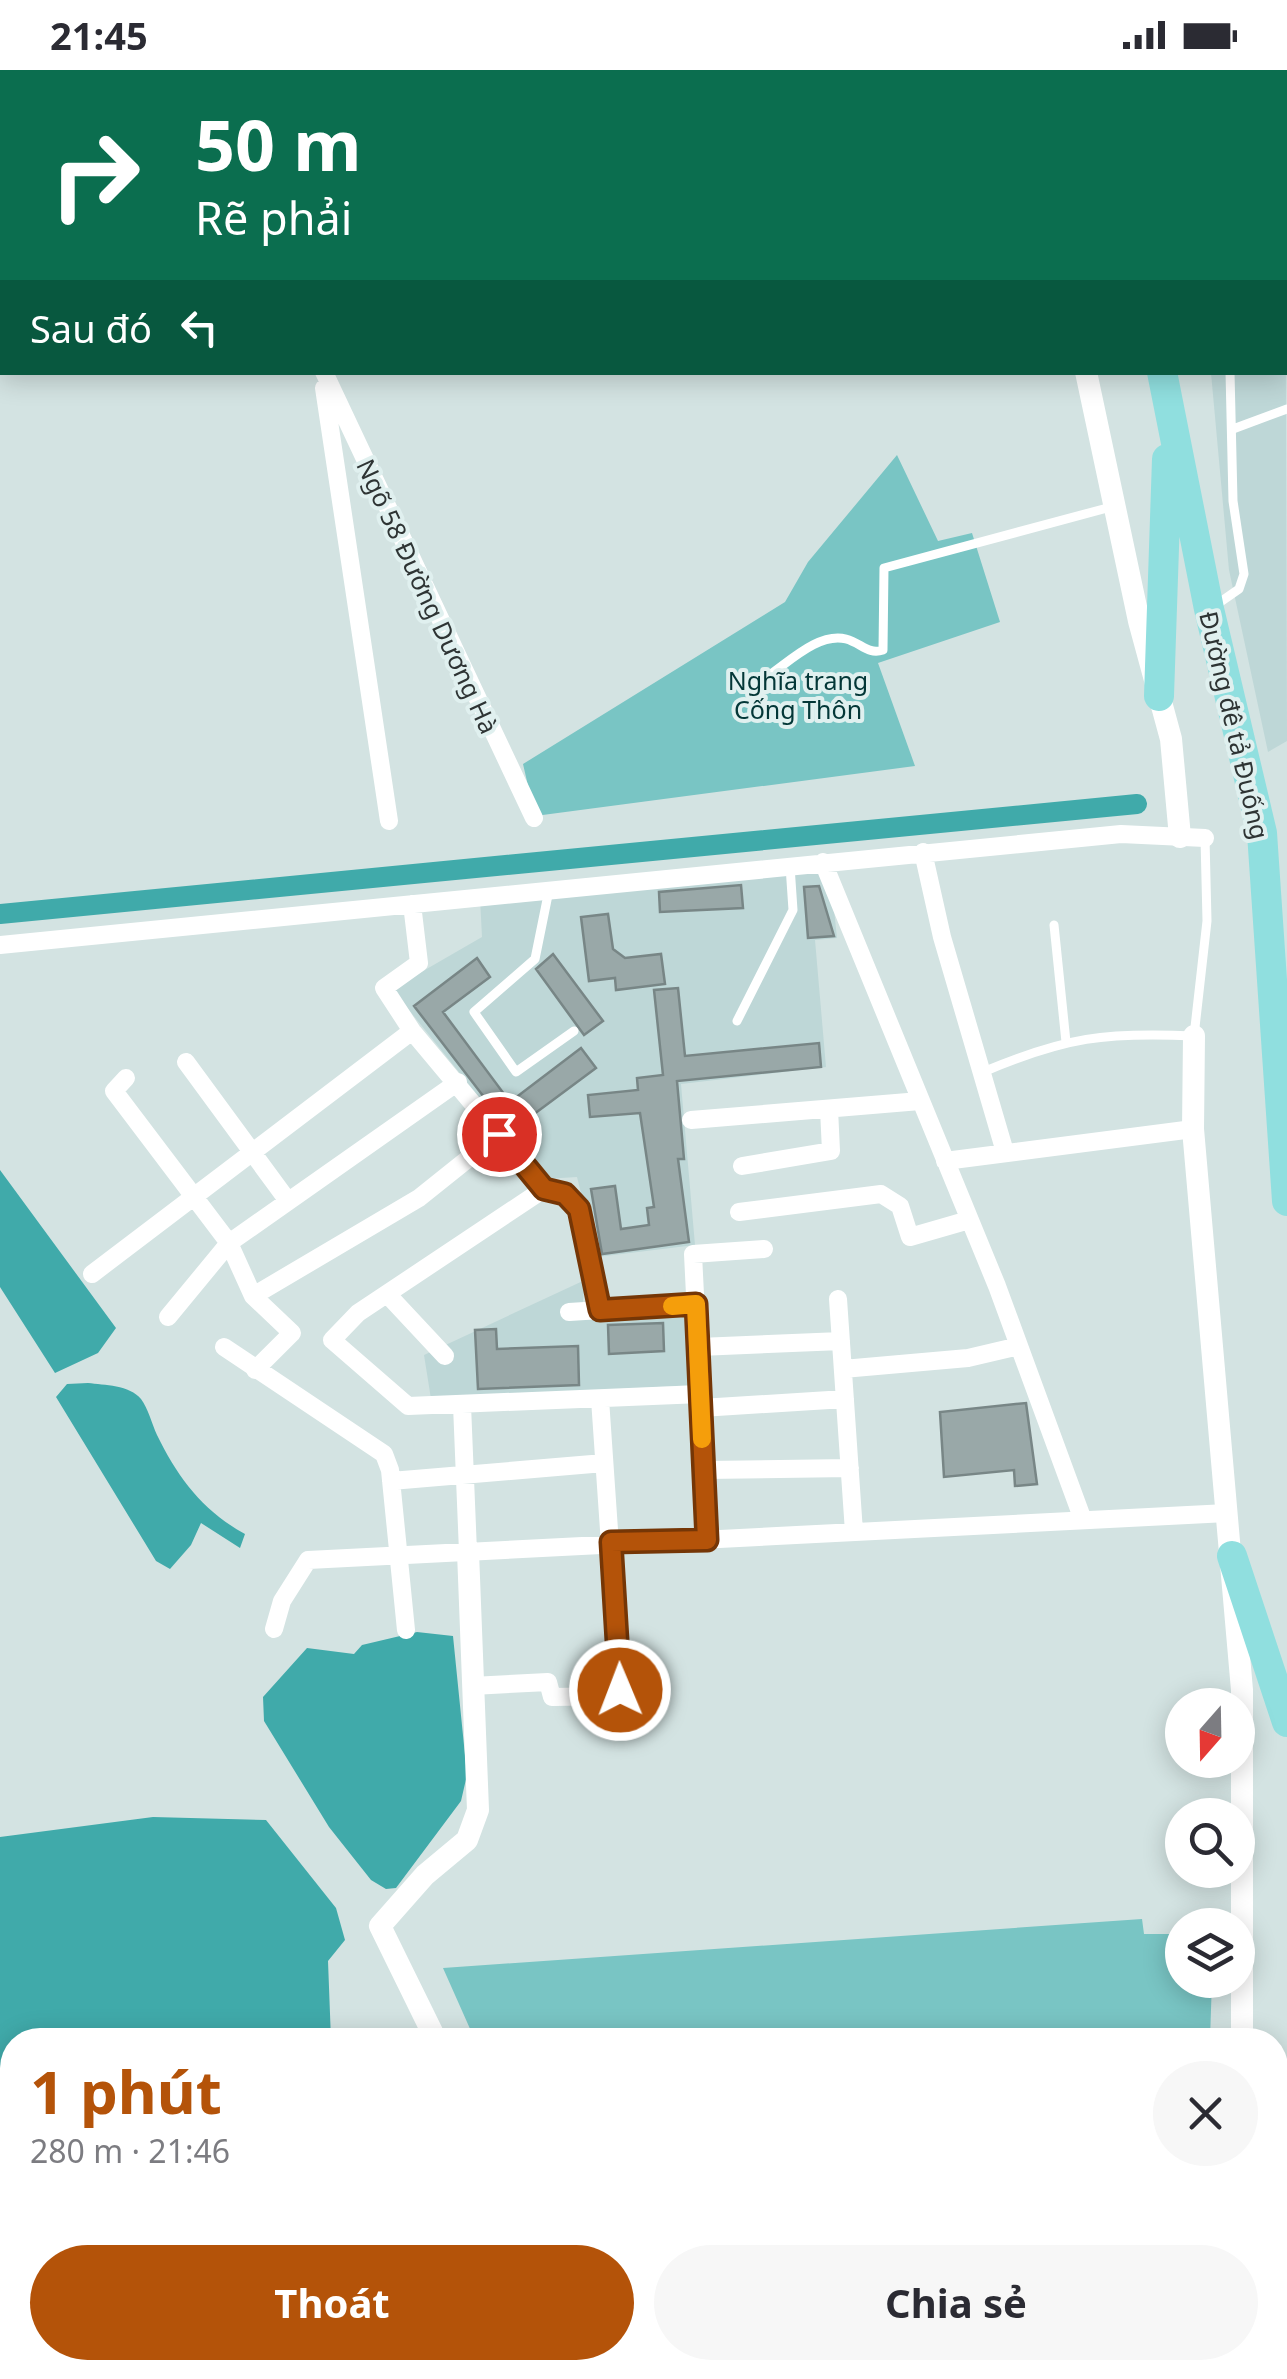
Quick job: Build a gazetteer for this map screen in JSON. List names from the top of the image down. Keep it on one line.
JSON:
{"streets":{"main road":["Đường đê tả Đuống"],"street":["Ngõ 58 Đường Dương Hà"]},"parks":["Nghĩa trang Cống Thôn"],"north":"bottom","page":{"status":"21:45","turn":["50 m","Rẽ phải"],"then":"Sau đó","heading":["1 phút","280 m · 21:46"],"buttons":["Thoát","Chia sẻ"]}}
